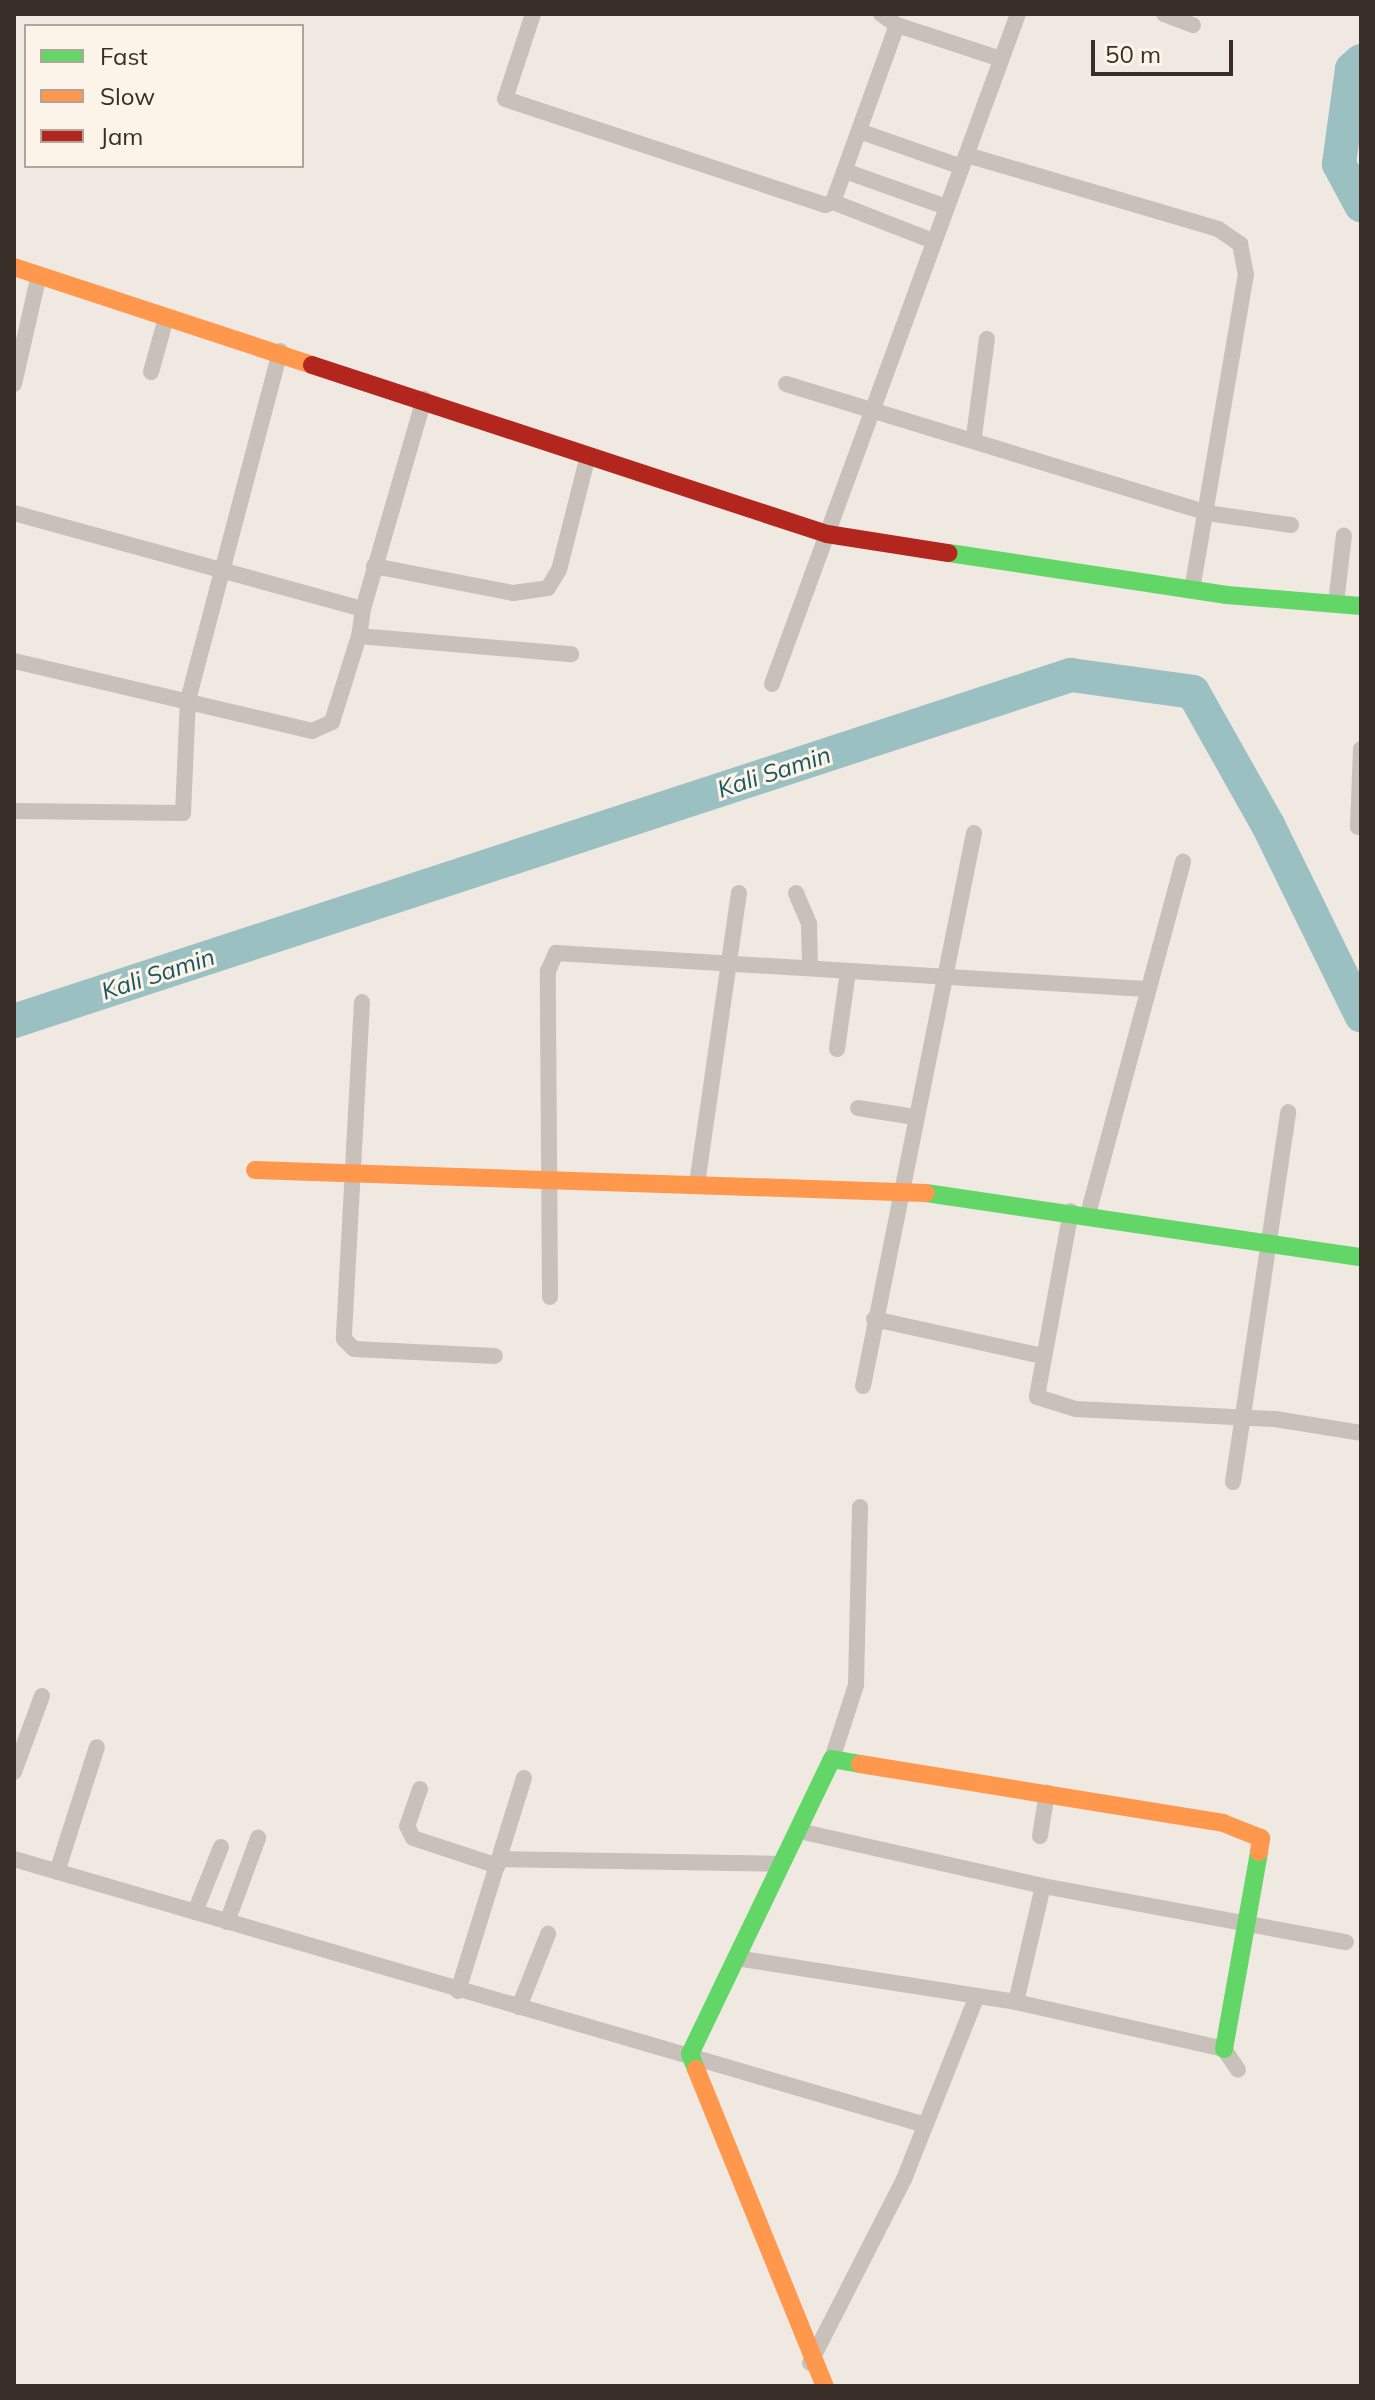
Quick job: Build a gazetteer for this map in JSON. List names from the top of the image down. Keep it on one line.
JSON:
{"water":["Kali Samin"],"legend":["Fast","Slow","Jam"],"scale_bar":"50 m"}
